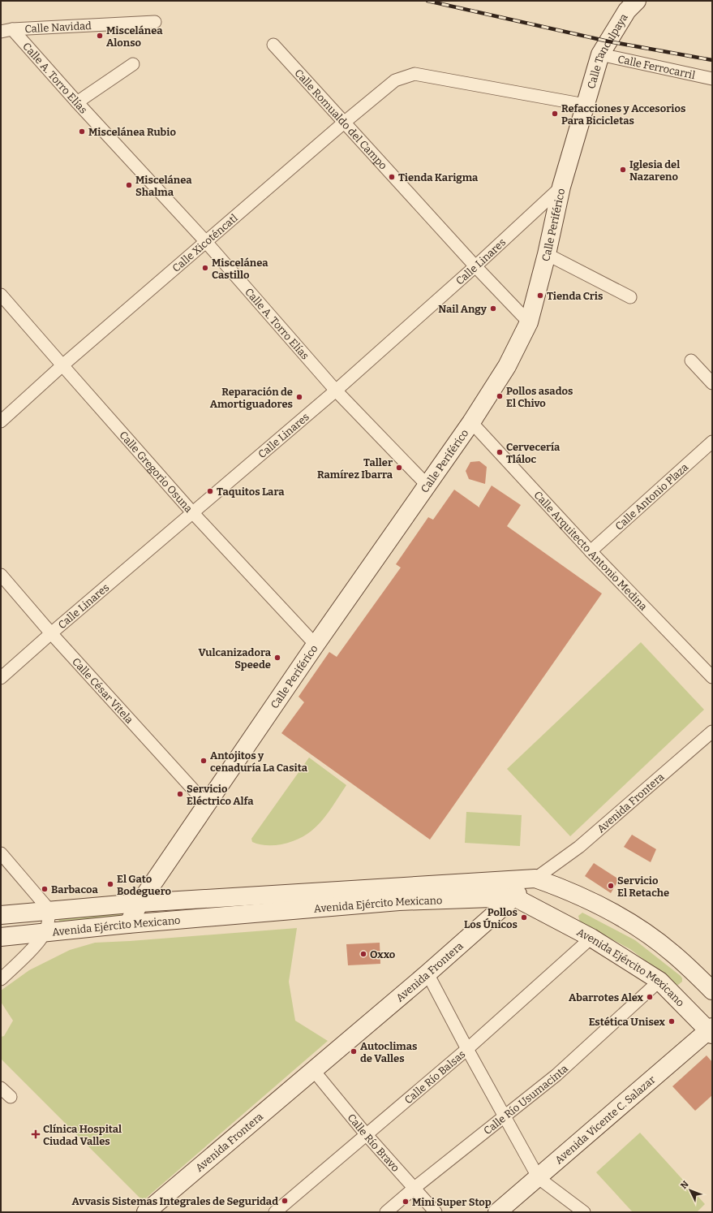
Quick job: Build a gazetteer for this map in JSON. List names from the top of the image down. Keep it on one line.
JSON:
{"streets":{"street":["Calle Navidad","Calle Tanculpaya","Calle Ferrocarril","Calle A. Torro Elías","Calle Romualdo del Campo","Calle Periférico","Calle Xicoténcatl","Calle Linares","Calle Gregorio Osuna","Calle Antonio Plaza","Calle Arquitecto Antonio Medina","Calle César Vitela","Avenida Frontera","Avenida Ejército Mexicano","Calle Río Balsas","Calle Río Usumacinta","Avenida Vicente C. Salazar","Calle Río Bravo"]},"crossings":[["Calle Navidad","Calle A. Torro Elías"],["Calle Tanculpaya","Calle Ferrocarril"],["Calle Tanculpaya","Calle Periférico"],["Calle Tanculpaya","Calle Xicoténcatl"],["Calle A. Torro Elías","Calle Periférico"],["Calle A. Torro Elías","Calle Xicoténcatl"],["Calle A. Torro Elías","Calle Linares"],["Calle Romualdo del Campo","Calle Periférico"],["Calle Romualdo del Campo","Calle Xicoténcatl"],["Calle Romualdo del Campo","Calle Linares"],["Calle Periférico","Calle Xicoténcatl"],["Calle Periférico","Calle Linares"],["Calle Periférico","Calle Gregorio Osuna"],["Calle Periférico","Calle Arquitecto Antonio Medina"],["Calle Periférico","Calle César Vitela"],["Calle Periférico","Avenida Ejército Mexicano"],["Calle Xicoténcatl","Calle Gregorio Osuna"],["Calle Linares","Calle Gregorio Osuna"],["Calle Linares","Calle César Vitela"],["Calle Antonio Plaza","Calle Arquitecto Antonio Medina"],["Avenida Frontera","Avenida Ejército Mexicano"],["Avenida Frontera","Calle Río Bravo"],["Avenida Ejército Mexicano","Calle Río Balsas"],["Avenida Ejército Mexicano","Calle Río Usumacinta"],["Avenida Ejército Mexicano","Avenida Vicente C. Salazar"],["Calle Río Balsas","Calle Río Bravo"],["Calle Río Usumacinta","Calle Río Bravo"]],"places":{"other":["Miscelánea Alonso","Refacciones y Accesorios Para Bicicletas","Miscelánea Rubio","Iglesia del Nazareno","Tienda Karigma","Miscelánea Shalma","Miscelánea Castillo","Tienda Cris","Nail Angy","Pollos asados El Chivo","Reparación de Amortiguadores","Cervecería Tláloc","Taller Ramírez Ibarra","Taquitos Lara","Vulcanizadora Speede","Antojitos y cenaduría La Casita","Servicio Eléctrico Alfa","El Gato Bodeguero","Servicio El Retache","Barbacoa","Pollos Los Únicos","Oxxo","Abarrotes Alex","Estética Unisex","Autoclimas de Valles","Avvasis Sistemas Integrales de Seguridad","Mini Super Stop"],"health":["Clínica Hospital Ciudad Valles"]},"north":"top left"}
